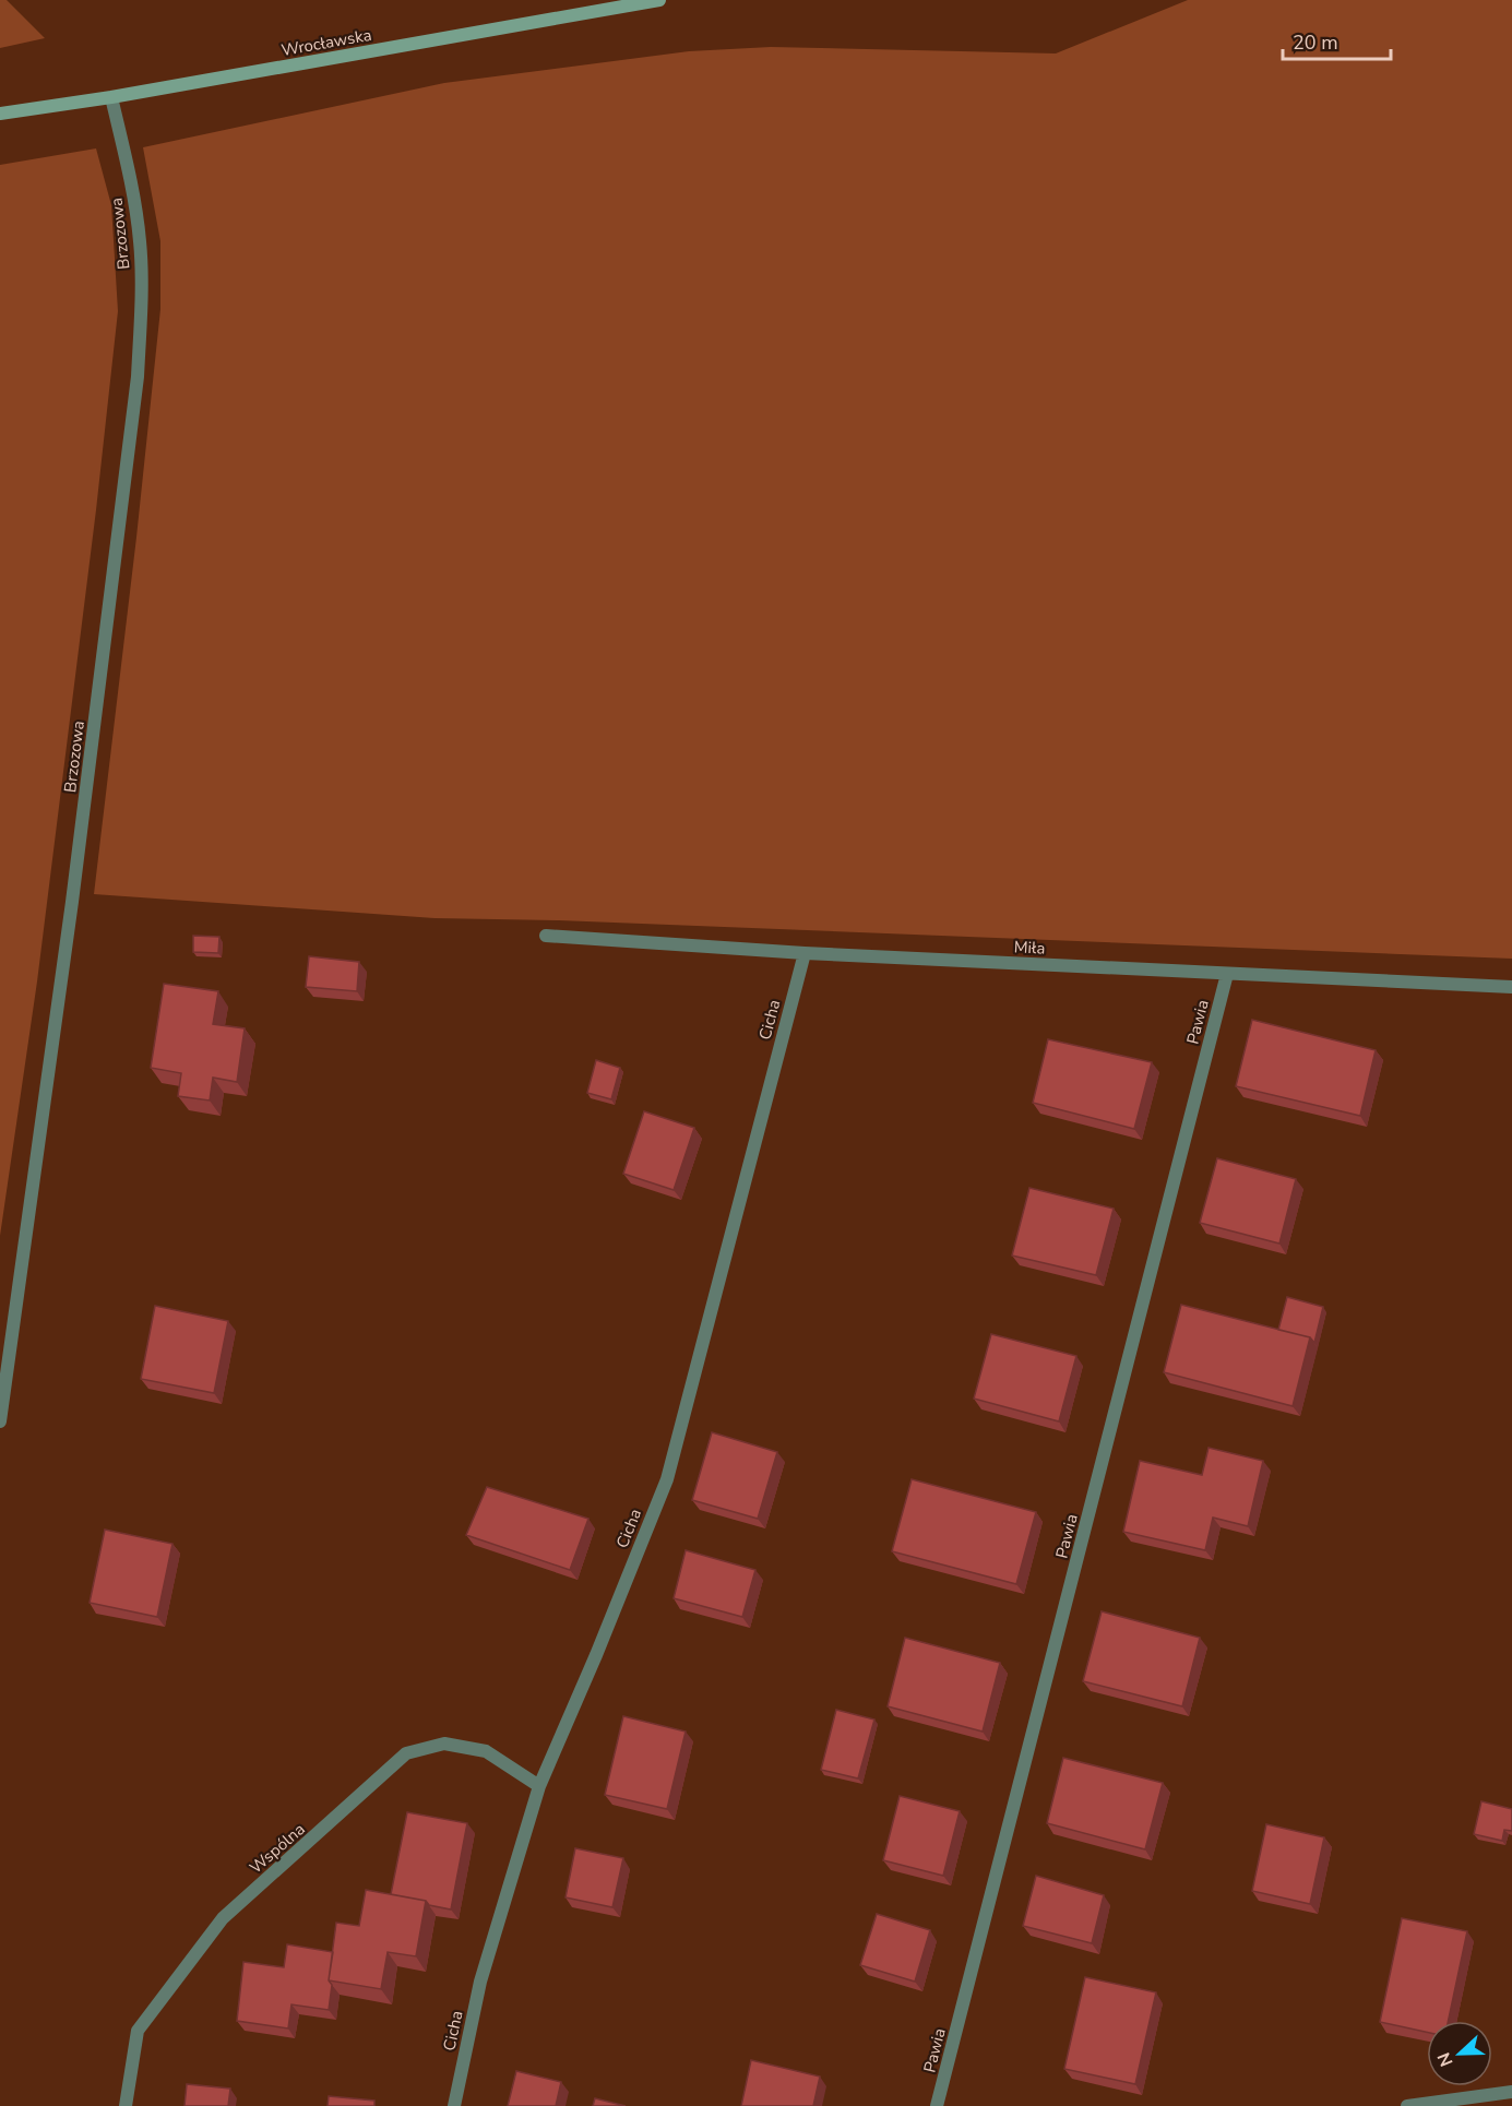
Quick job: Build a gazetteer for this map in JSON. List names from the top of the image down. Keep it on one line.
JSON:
{"streets":{"main road":["Wrocławska"],"street":["Brzozowa","Miła","Cicha","Pawia","Wspólna"]},"crossings":[["Wrocławska","Brzozowa"],["Miła","Cicha"],["Miła","Pawia"],["Cicha","Wspólna"]],"scale_bar":"20 m","north":"left"}
